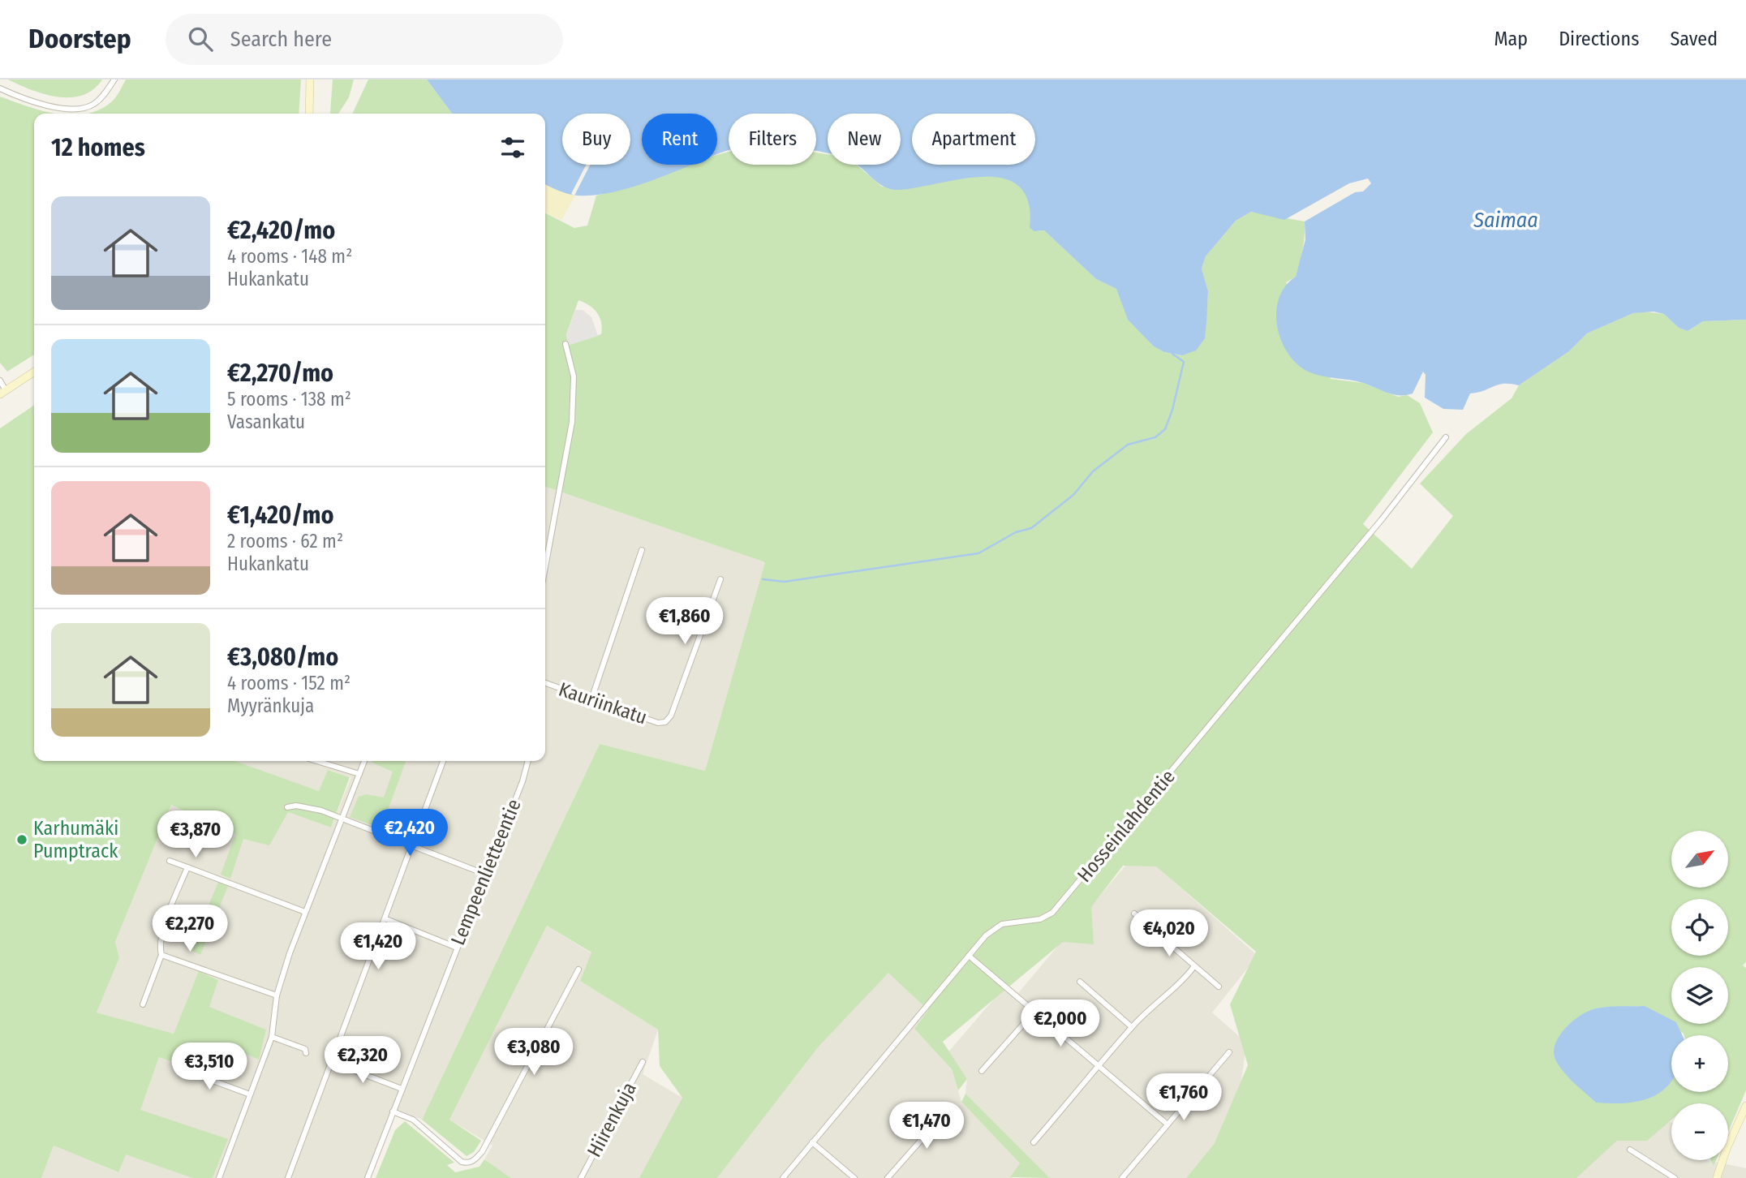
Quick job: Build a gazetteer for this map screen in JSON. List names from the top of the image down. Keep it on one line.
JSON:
{"streets":{"street":["Kauriinkatu","Hosseinlahdentie","Lempeenlietteentie","Hiirenkuja"]},"water":["Saimaa"],"places":["Karhumäki Pumptrack"],"north":"top right","page":{"header":"Doorstep","search":"Search here","nav":["Map","Directions","Saved"],"chip":["Buy","Rent","Filters","New","Apartment"],"heading":"12 homes","list":[{"name":"€2,420/mo","note":"4 rooms · 148 m² · Hukankatu"},{"name":"€2,270/mo","note":"5 rooms · 138 m² · Vasankatu"},{"name":"€1,420/mo","note":"2 rooms · 62 m² · Hukankatu"},{"name":"€3,080/mo","note":"4 rooms · 152 m² · Myyränkuja"}],"price":["€1,860","€2,420","€3,870","€2,270","€4,020","€1,420","€2,000","€3,080","€2,320","€3,510","€1,760","€1,470"],"map_buttons":["+","−"]}}
